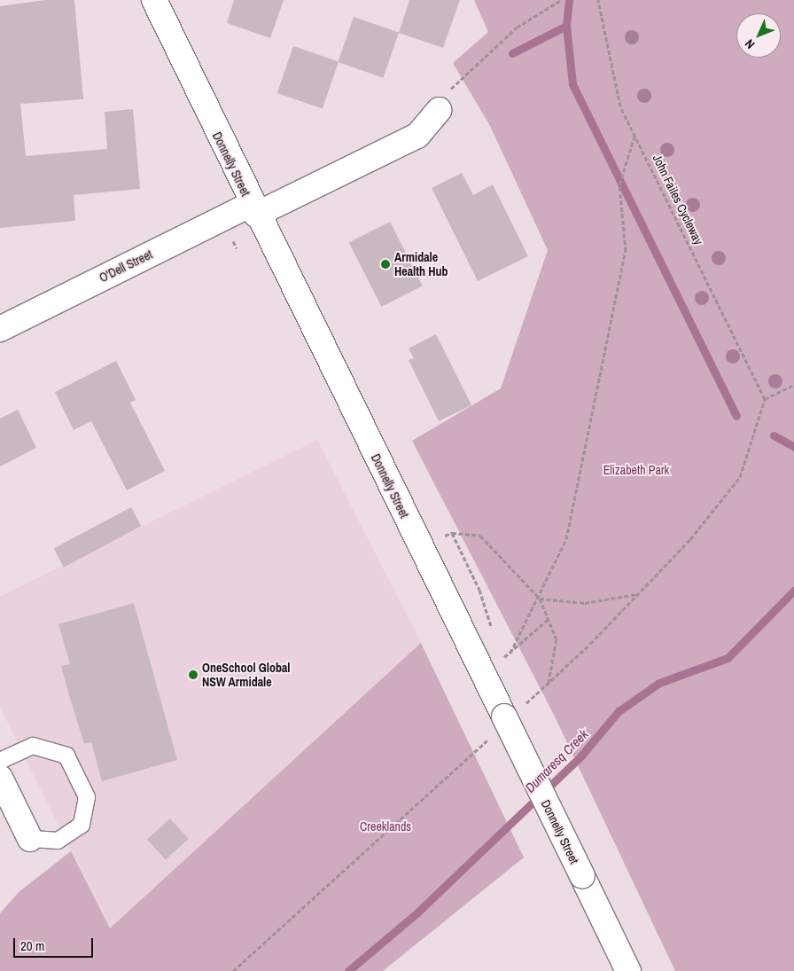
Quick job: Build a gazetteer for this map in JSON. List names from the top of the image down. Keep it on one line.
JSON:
{"streets":{"street":["Donnelly Street","O'Dell Street"],"path":["John Failes Cycleway"]},"crossings":[["Donnelly Street","O'Dell Street"]],"water":["Dumaresq Creek"],"parks":["Elizabeth Park","Creeklands"],"places":["Armidale Health Hub","OneSchool Global NSW Armidale"],"scale_bar":"20 m","north":"bottom left"}
